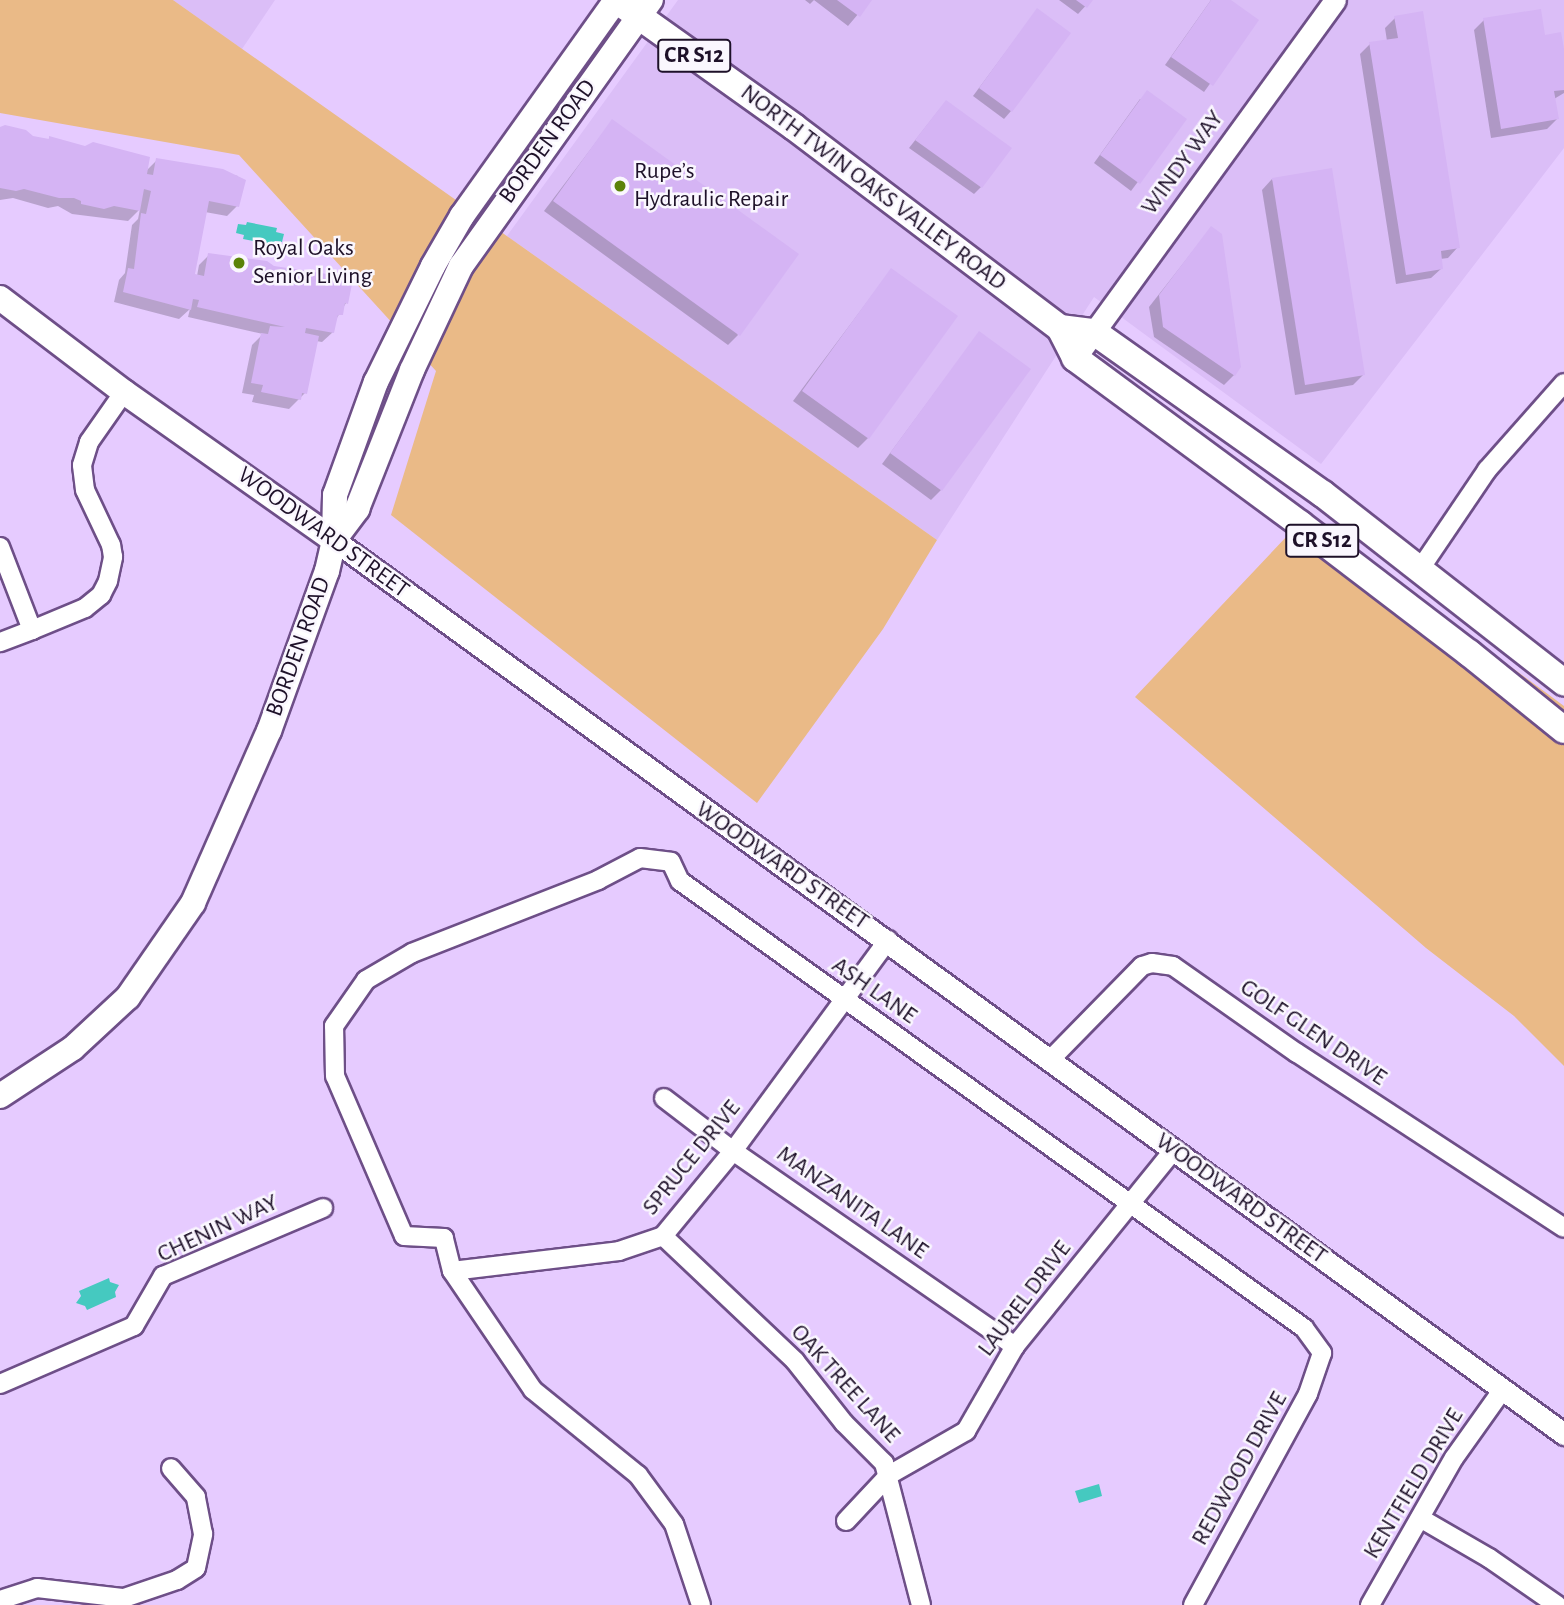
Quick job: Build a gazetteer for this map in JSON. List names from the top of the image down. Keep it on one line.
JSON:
{"streets":{"main road":["CR S12","BORDEN ROAD","NORTH TWIN OAKS VALLEY ROAD","WOODWARD STREET"],"street":["WINDY WAY","ASH LANE","GOLF GLEN DRIVE","SPRUCE DRIVE","MANZANITA LANE","CHENIN WAY","LAUREL DRIVE","OAK TREE LANE","REDWOOD DRIVE","KENTFIELD DRIVE"]},"crossings":[["CR S12","WINDY WAY"],["CR S12","NORTH TWIN OAKS VALLEY ROAD"],["BORDEN ROAD","NORTH TWIN OAKS VALLEY ROAD"],["BORDEN ROAD","WOODWARD STREET"],["WINDY WAY","NORTH TWIN OAKS VALLEY ROAD"],["WOODWARD STREET","GOLF GLEN DRIVE"],["WOODWARD STREET","SPRUCE DRIVE"],["WOODWARD STREET","LAUREL DRIVE"],["WOODWARD STREET","KENTFIELD DRIVE"],["ASH LANE","SPRUCE DRIVE"],["ASH LANE","LAUREL DRIVE"],["ASH LANE","REDWOOD DRIVE"],["SPRUCE DRIVE","MANZANITA LANE"],["SPRUCE DRIVE","OAK TREE LANE"],["MANZANITA LANE","LAUREL DRIVE"],["LAUREL DRIVE","OAK TREE LANE"]],"places":["Rupe’s Hydraulic Repair","Royal Oaks Senior Living"]}
